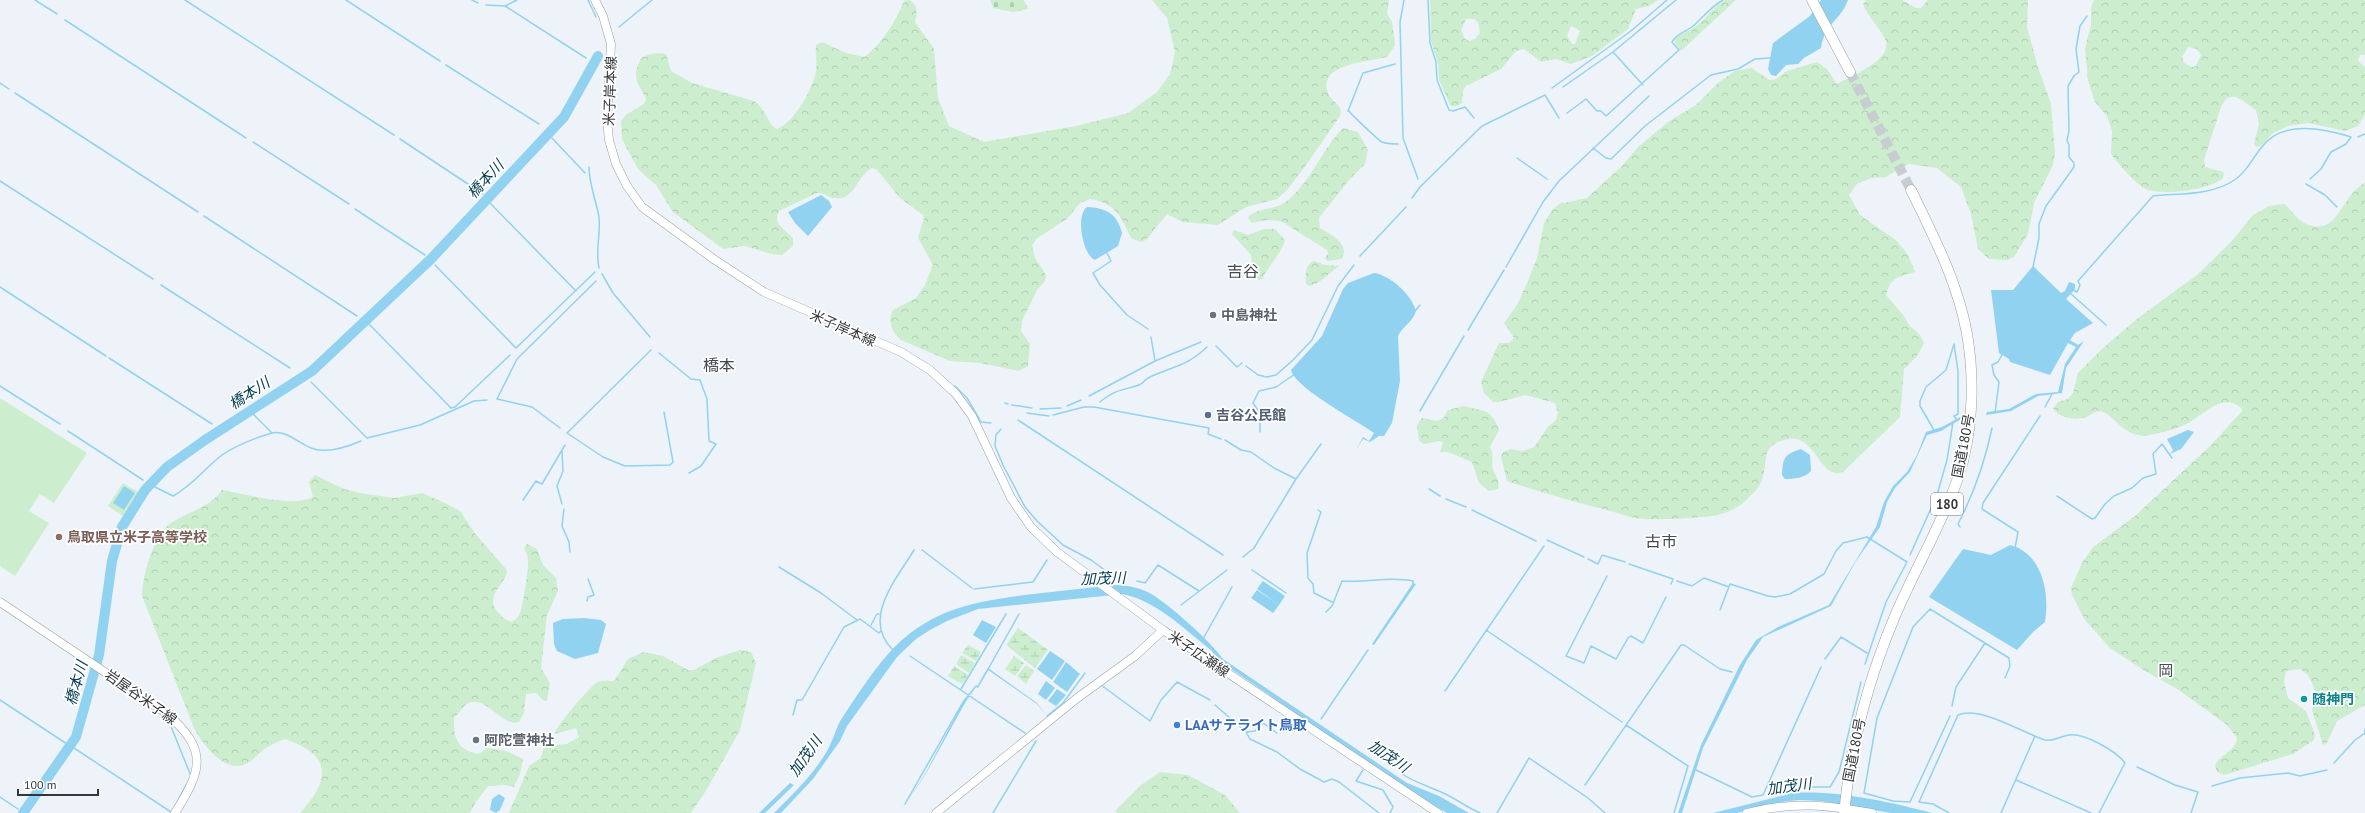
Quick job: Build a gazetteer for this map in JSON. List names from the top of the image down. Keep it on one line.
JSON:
{"streets":{"highway":["国道180号","180"],"main road":["米子岸本線","米子広瀬線","岩屋谷米子線"]},"crossings":[["米子岸本線","米子広瀬線"]],"districts":["吉谷","橋本","古市","岡"],"water":["橋本川","加茂川"],"places":["中島神社","吉谷公民館","鳥取県立米子高等学校","随神門","LAAサテライト鳥取","阿陀萱神社"],"scale_bar":"100 m"}
